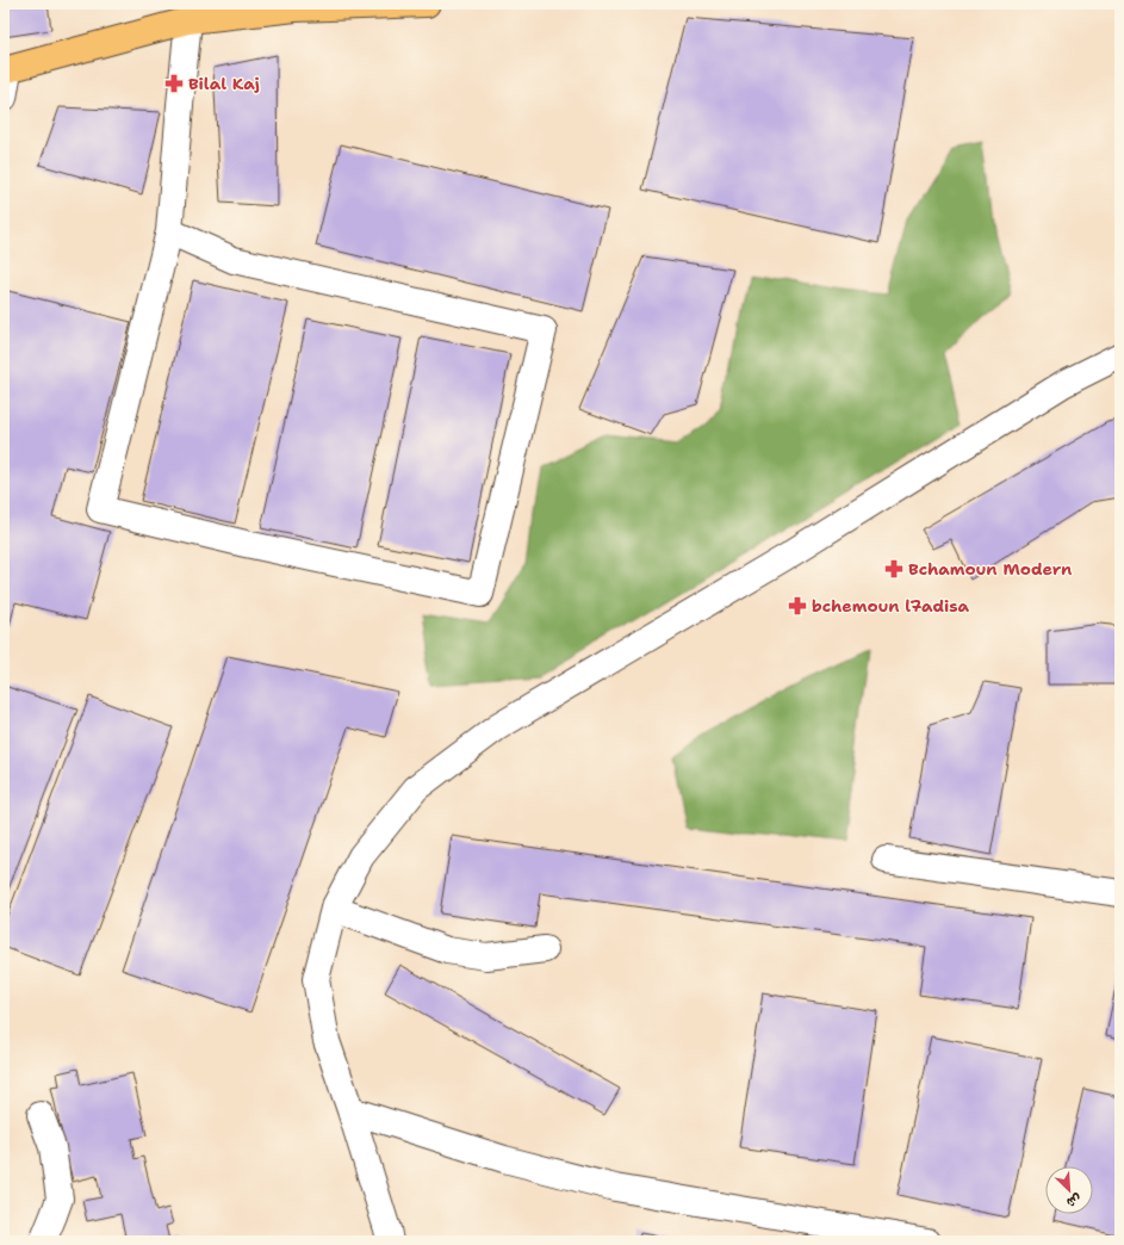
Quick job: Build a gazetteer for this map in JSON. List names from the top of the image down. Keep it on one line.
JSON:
{"places":{"pharmacy":["Bilal Kaj","Bchamoun Modern","bchemoun l7adisa"]},"north":"bottom right"}
